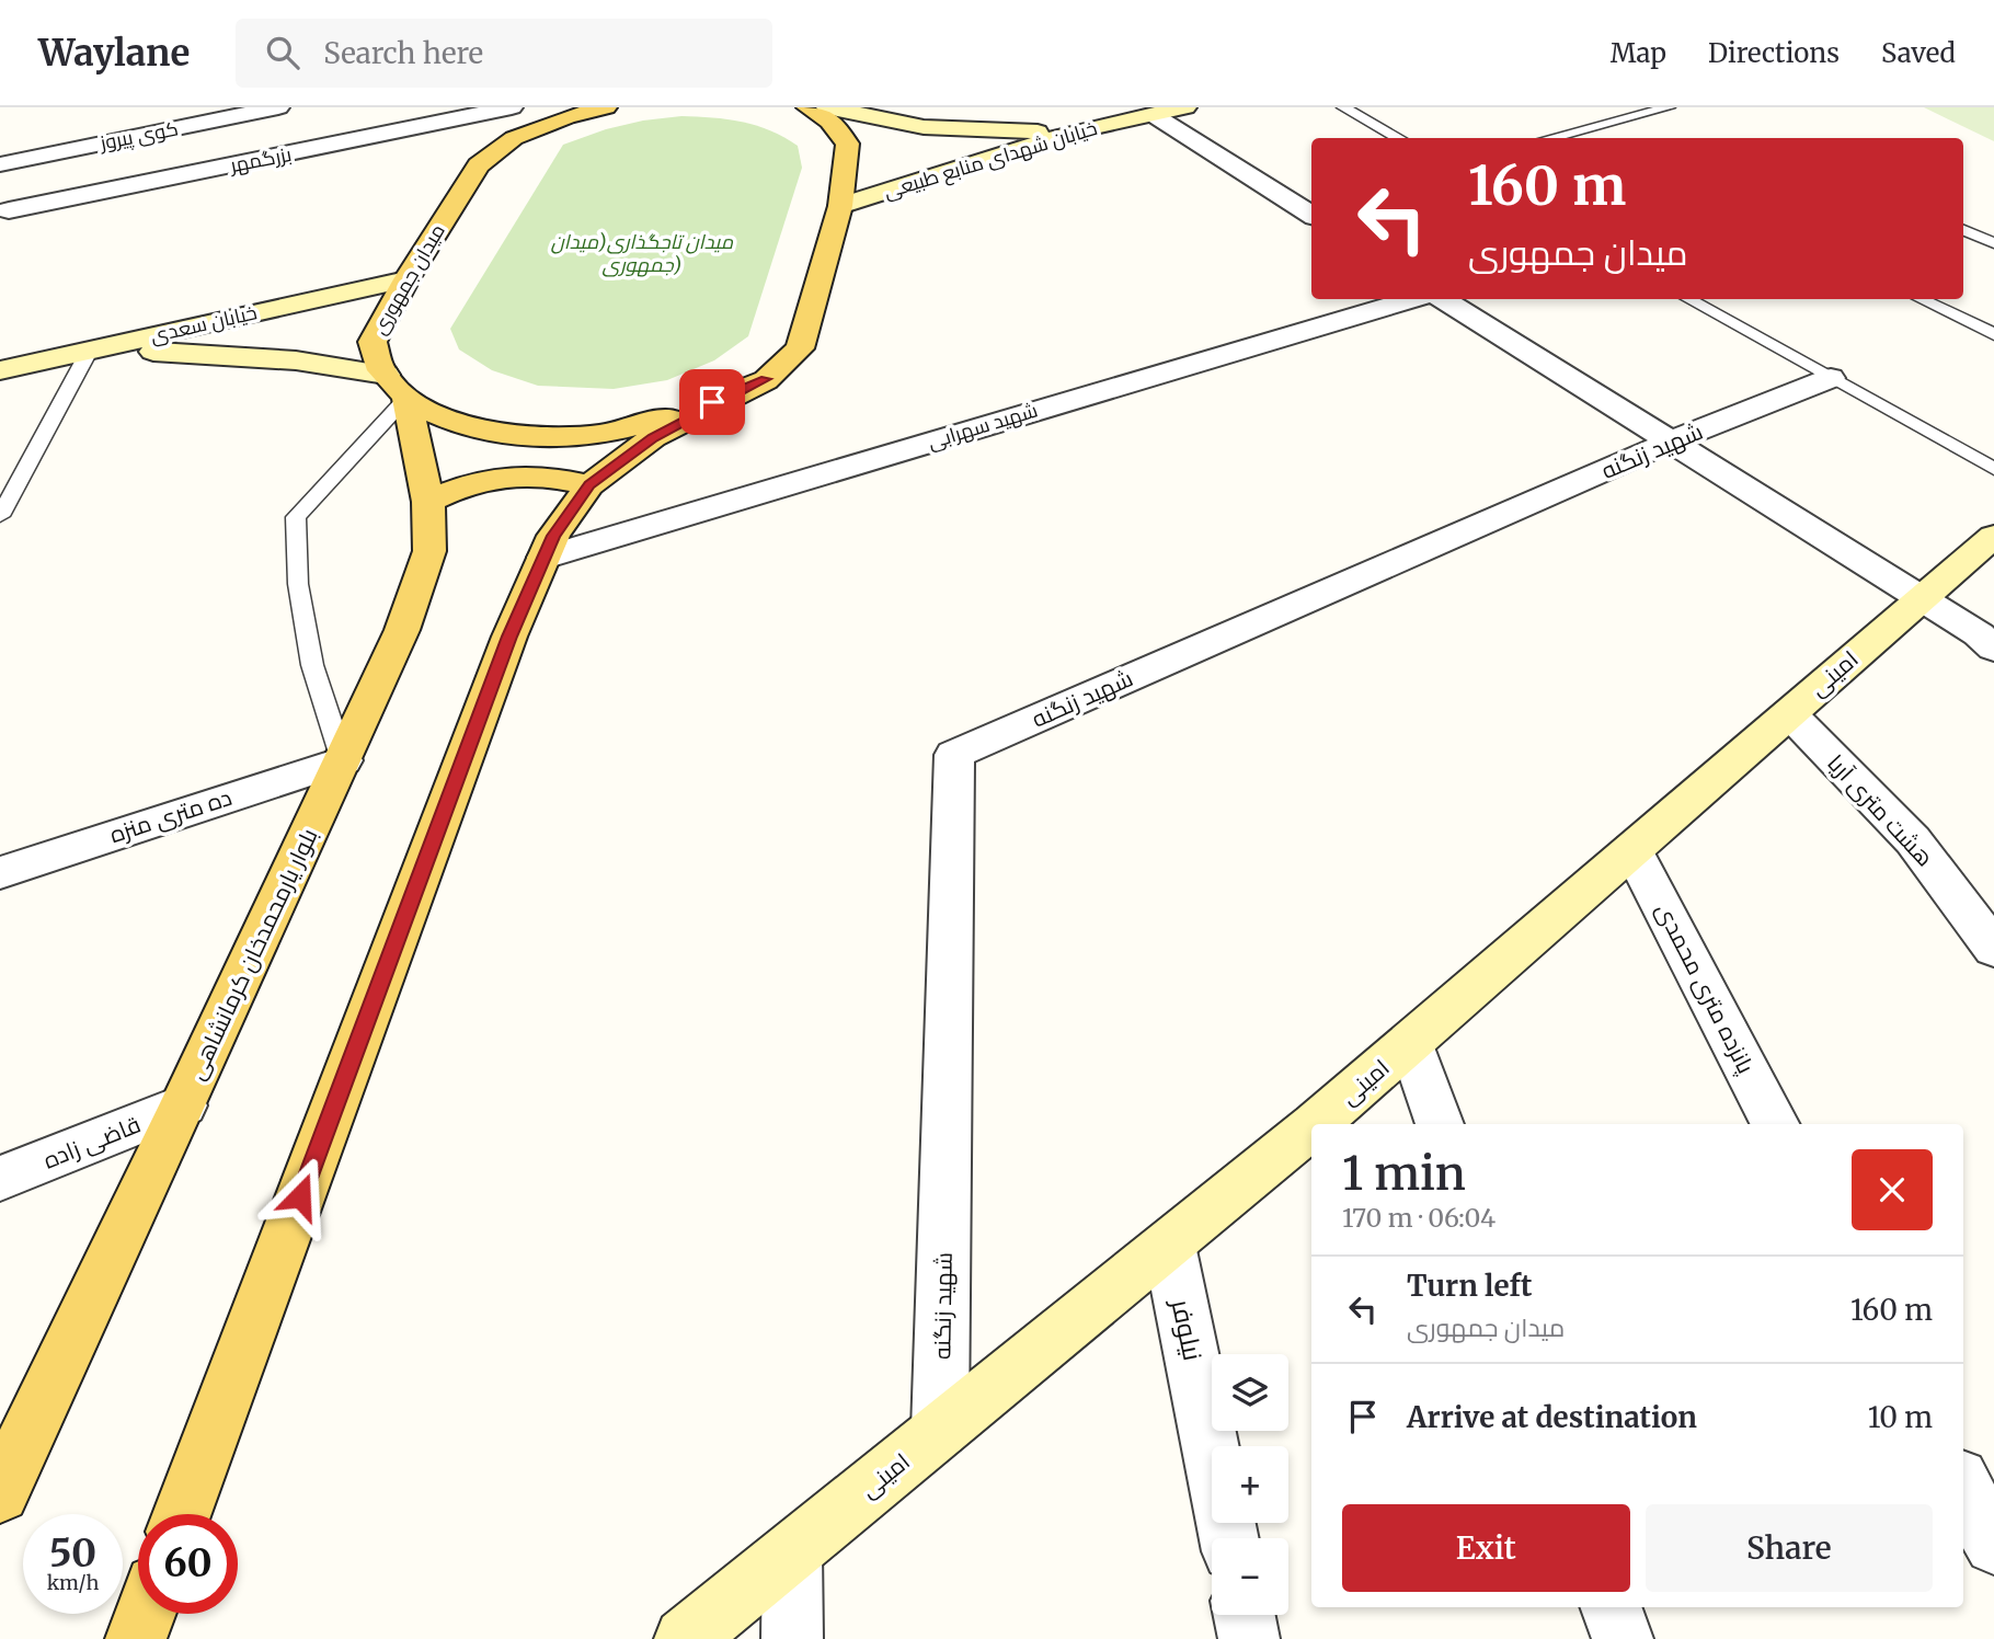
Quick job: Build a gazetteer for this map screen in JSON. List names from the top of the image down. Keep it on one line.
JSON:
{"streets":{"main road":["خیابان شهدای منابع طبیعی","میدان جمهوری","خیابان سعدی","امینی","بلوار یارمحمدخان کرمانشاهی"],"street":["کوی پیروز","بزرگمهر","شهید سهرابی","شهید زنگنه","هشت متری آریا","ده متری منزه","پانزده متری محمدی","قاضی زاده","نیلوفر"]},"crossings":[["میدان جمهوری","خیابان سعدی"],["میدان جمهوری","بلوار یارمحمدخان کرمانشاهی"],["شهید زنگنه","امینی"],["امینی","هشت متری آریا"],["امینی","پانزده متری محمدی"],["امینی","نیلوفر"],["ده متری منزه","بلوار یارمحمدخان کرمانشاهی"],["بلوار یارمحمدخان کرمانشاهی","قاضی زاده"]],"parks":["میدان تاجگذاری(میدان جمهوری)"],"page":{"header":"Waylane","search":"Search here","nav":["Map","Directions","Saved"],"turn":["160 m","میدان جمهوری"],"heading":["1 min","170 m · 06:04"],"list":[{"name":"Turn left","note":"میدان جمهوری","value":"160 m"},{"name":"Arrive at destination","value":"10 m"}],"map_buttons":["+","−"],"buttons":["Exit","Share"],"speed":"50 km/h","limit":"60"}}
